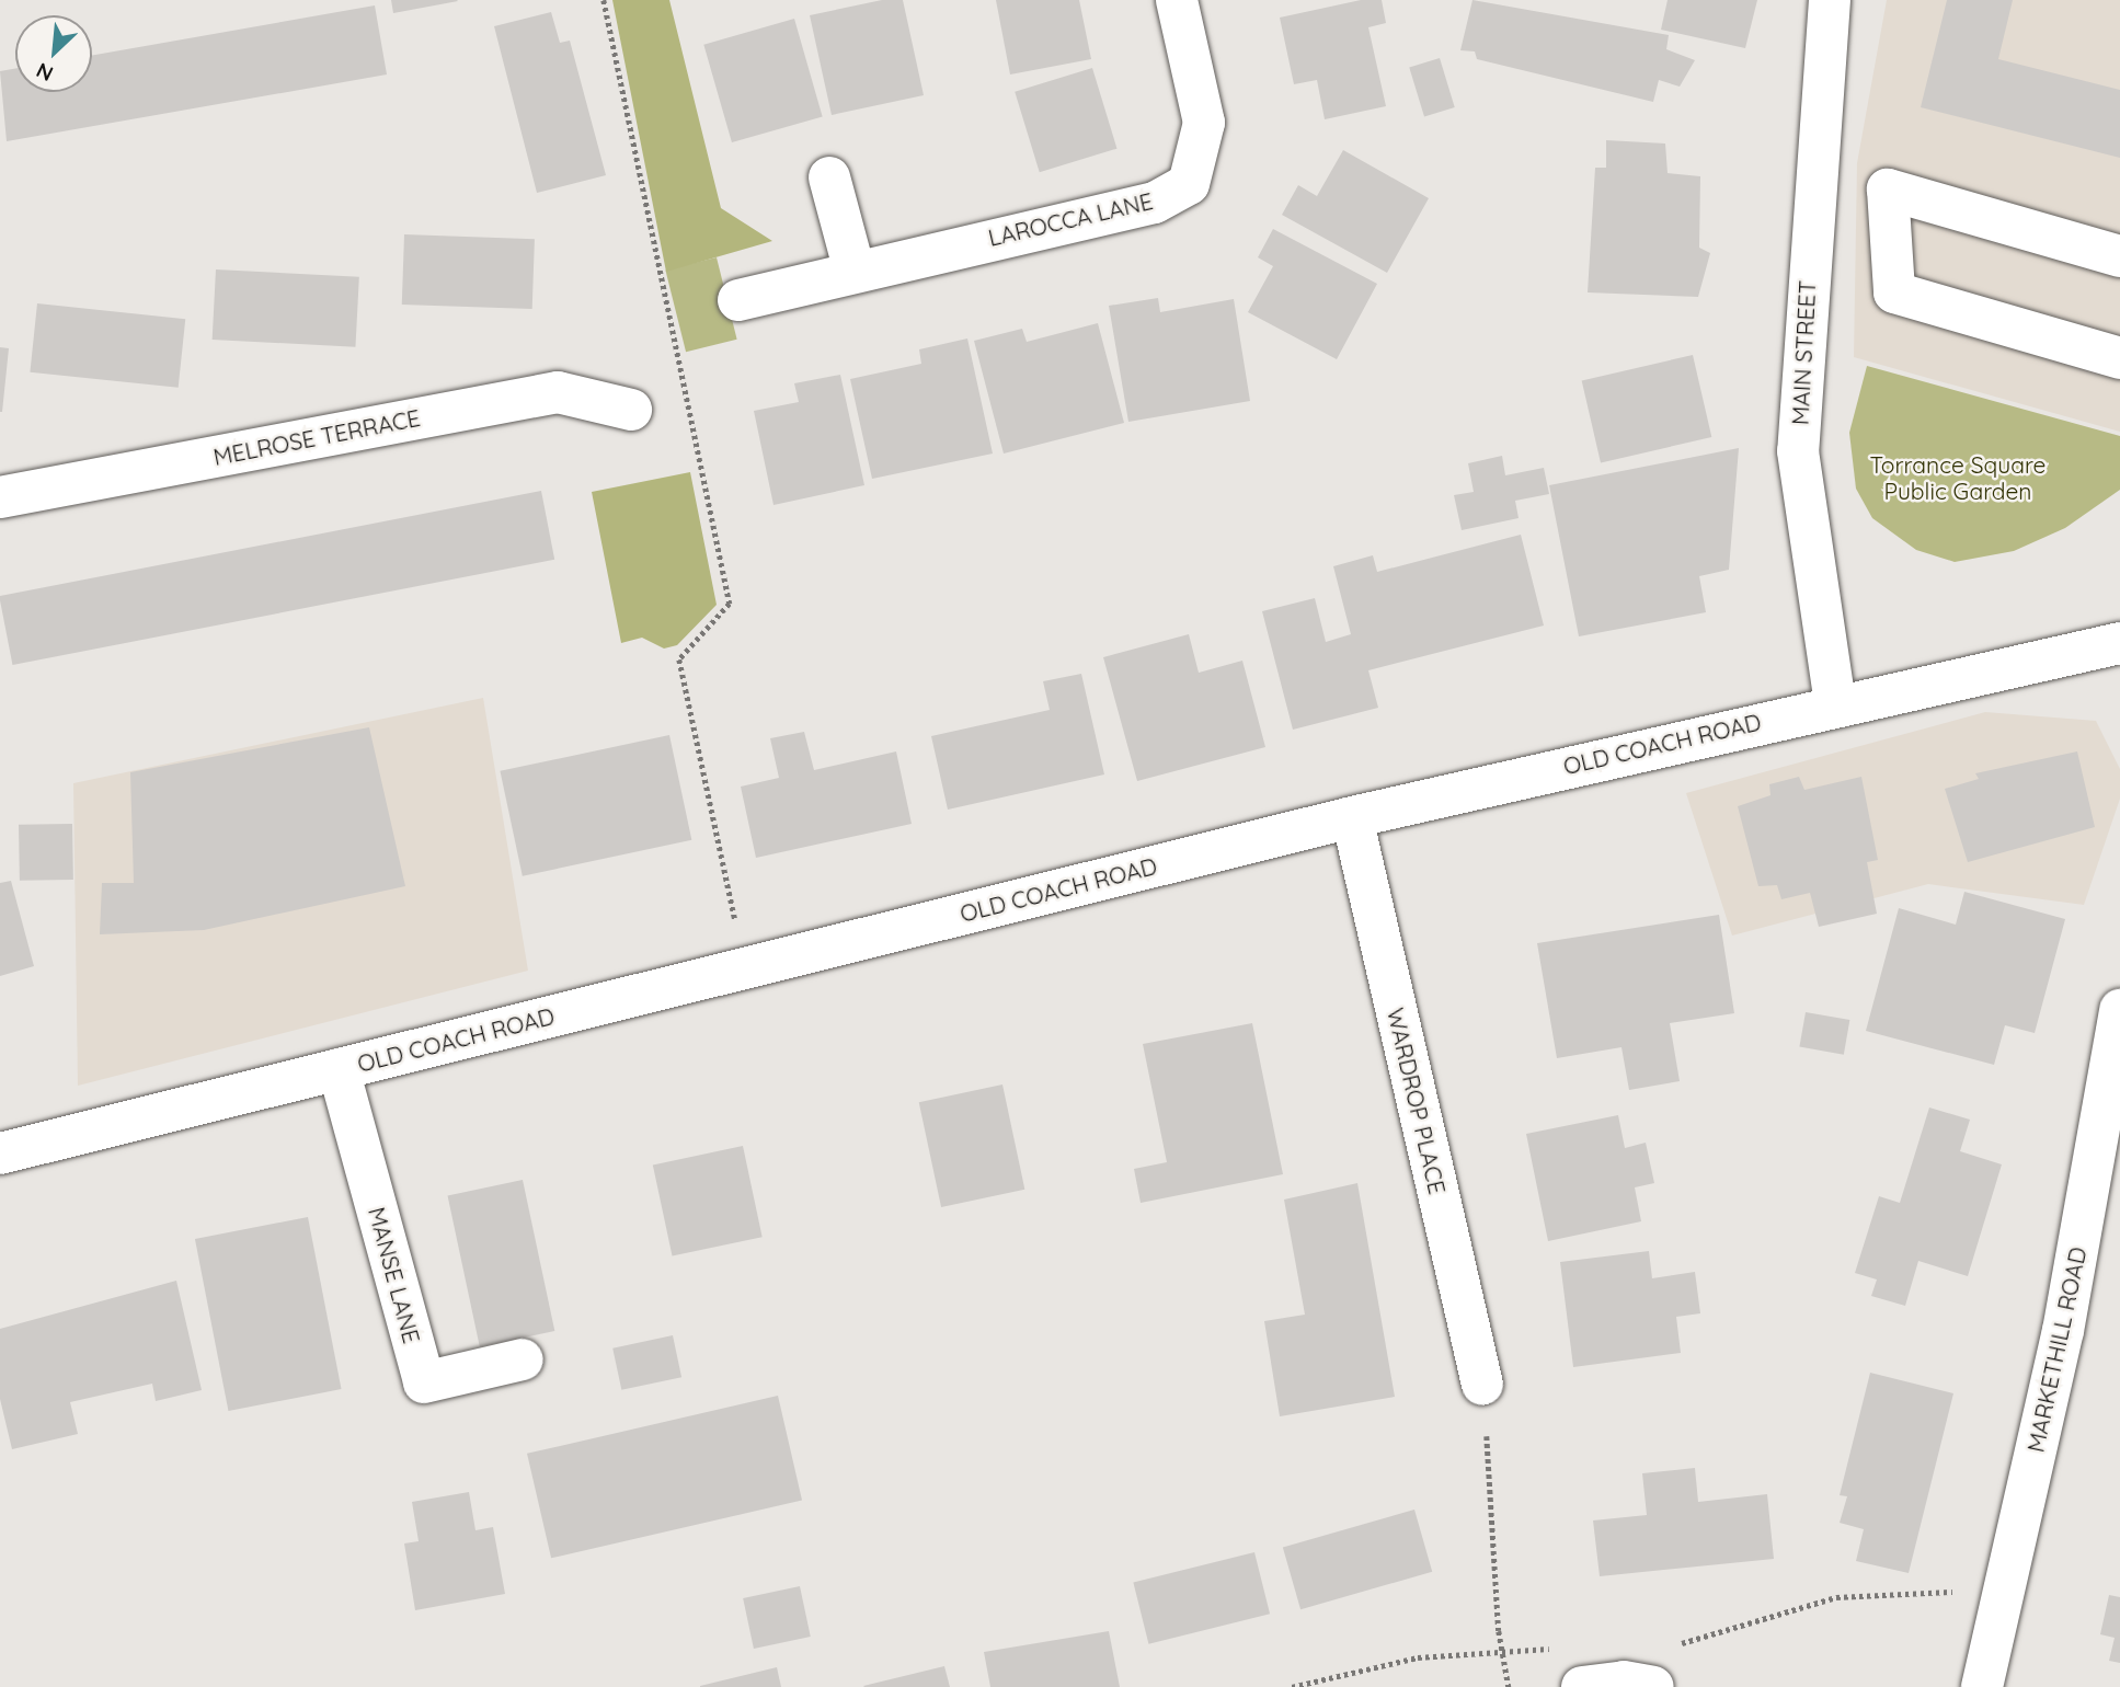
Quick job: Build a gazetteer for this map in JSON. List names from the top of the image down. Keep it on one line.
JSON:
{"streets":{"street":["LAROCCA LANE","MAIN STREET","MELROSE TERRACE","OLD COACH ROAD","WARDROP PLACE","MANSE LANE","MARKETHILL ROAD"]},"crossings":[["MAIN STREET","OLD COACH ROAD"],["OLD COACH ROAD","WARDROP PLACE"],["OLD COACH ROAD","MANSE LANE"]],"parks":["Torrance Square Public Garden"],"north":"bottom left"}
